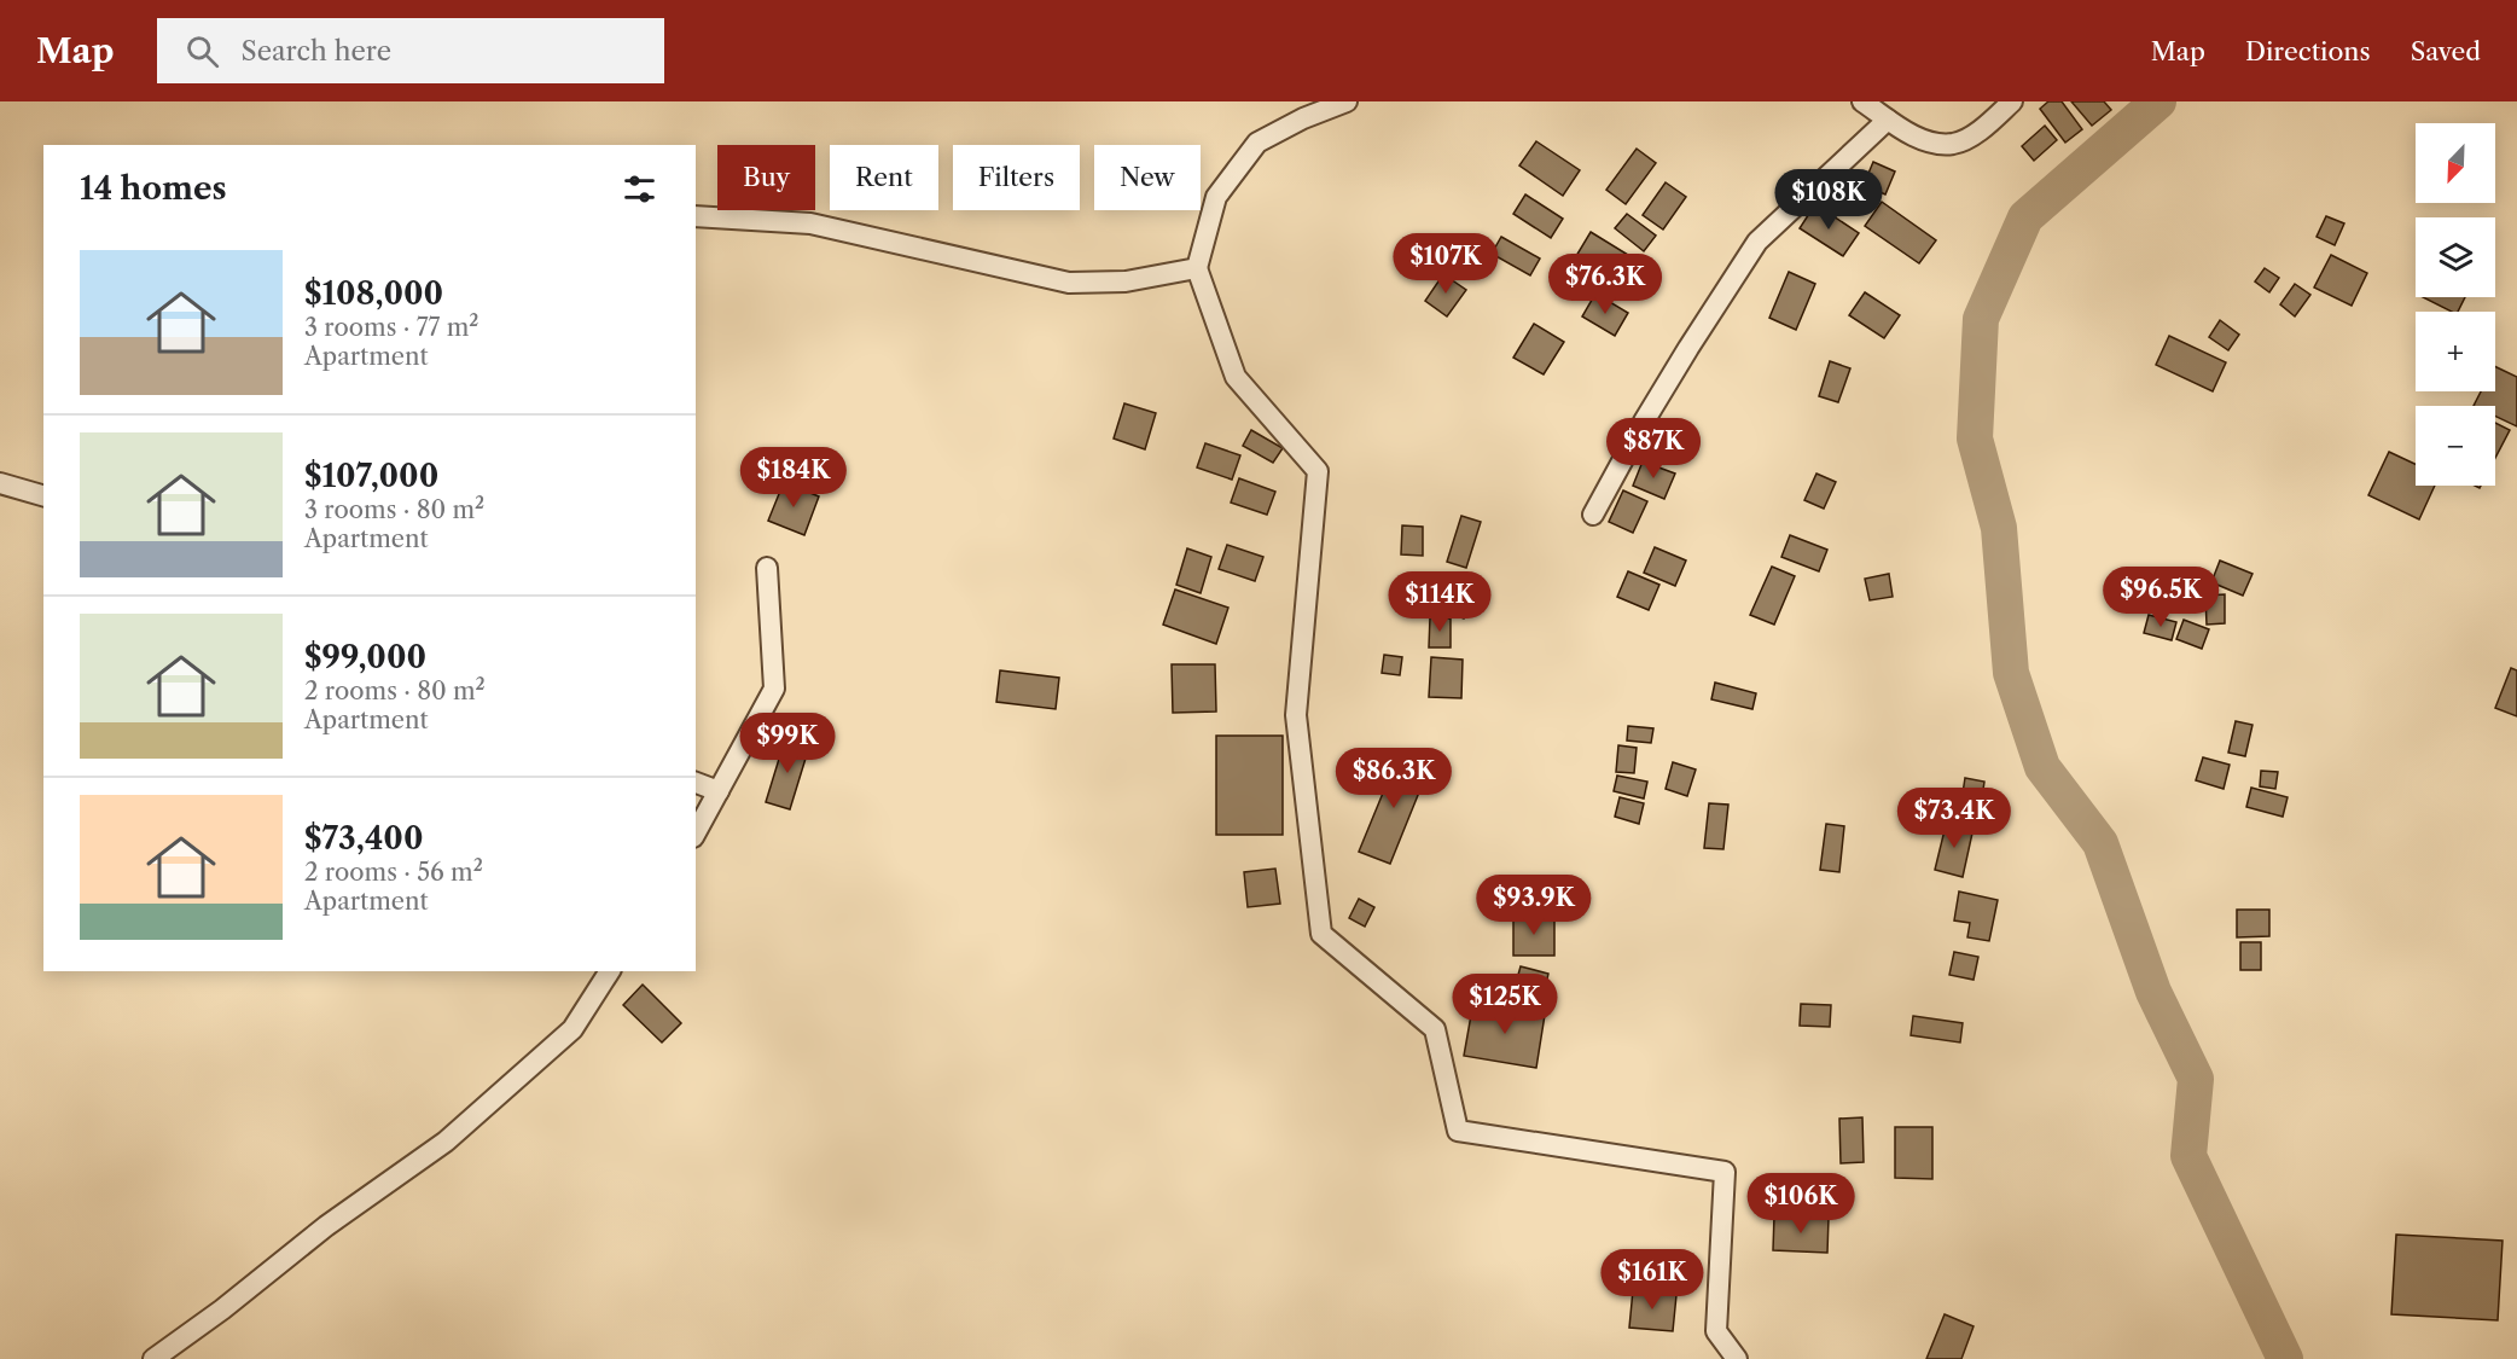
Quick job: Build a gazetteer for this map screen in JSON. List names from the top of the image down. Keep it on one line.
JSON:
{"north":"bottom left","page":{"header":"Map","search":"Search here","nav":["Map","Directions","Saved"],"map_buttons":["+","−"],"chip":["Buy","Rent","Filters","New"],"heading":"14 homes","price":["$108K","$107K","$76.3K","$87K","$184K","$96.5K","$114K","$99K","$86.3K","$73.4K","$93.9K","$125K","$106K","$161K"],"list":[{"name":"$108,000","note":"3 rooms · 77 m² · Apartment"},{"name":"$107,000","note":"3 rooms · 80 m² · Apartment"},{"name":"$99,000","note":"2 rooms · 80 m² · Apartment"},{"name":"$73,400","note":"2 rooms · 56 m² · Apartment"}]}}
